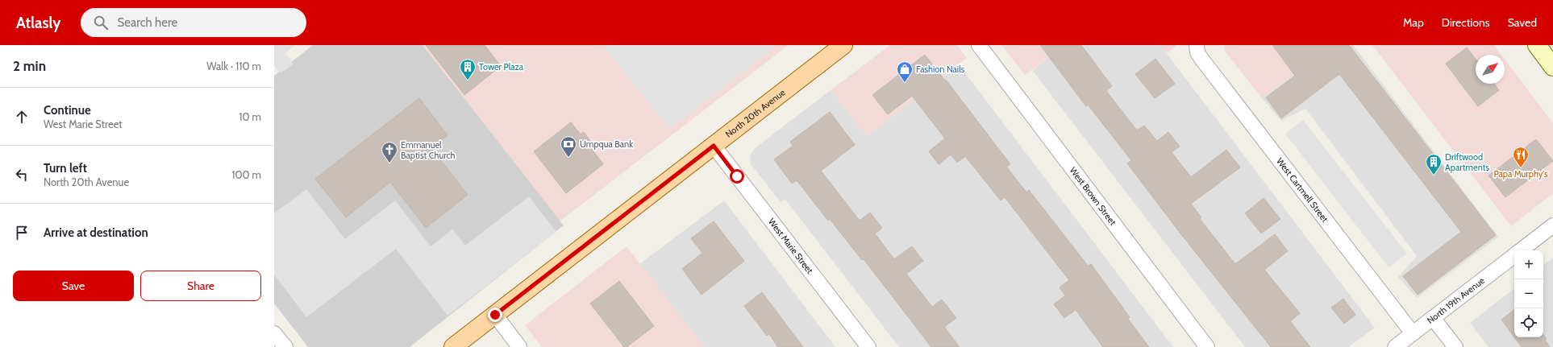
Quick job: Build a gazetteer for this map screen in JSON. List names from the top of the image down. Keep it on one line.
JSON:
{"streets":{"main road":["North 20th Avenue"],"street":["West Cartmell Street","West Brown Street","West Marie Street","North 19th Avenue"]},"crossings":[["North 20th Avenue","West Marie Street"],["West Cartmell Street","North 19th Avenue"]],"places":{"building":["Tower Plaza","Driftwood Apartments"],"shop":["Fashion Nails"],"bank":["Umpqua Bank"],"church":["Emmanuel Baptist Church"],"restaurant":["Papa Murphy's"]},"north":"top right","page":{"header":"Atlasly","search":"Search here","nav":["Map","Directions","Saved"],"heading":["2 min","Walk · 110 m"],"list":[["Continue","West Marie Street","10 m"],["Turn left","North 20th Avenue","100 m"],"Arrive at destination"],"map_buttons":["+","−"],"buttons":["Save","Share"]}}
